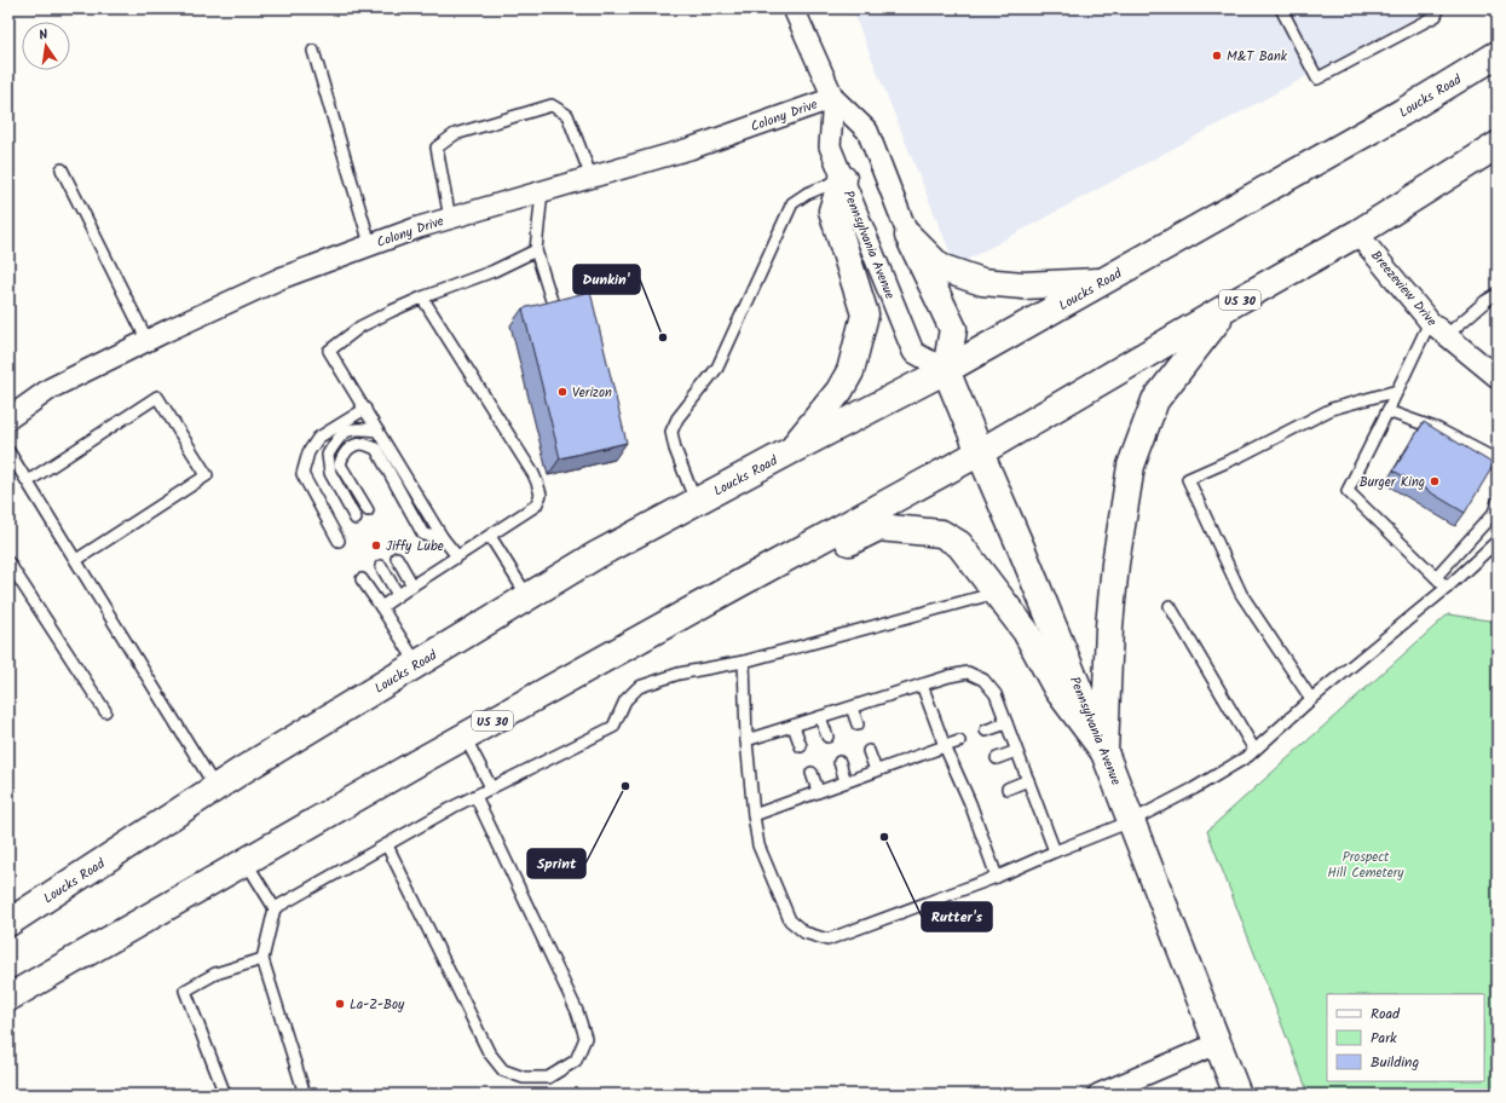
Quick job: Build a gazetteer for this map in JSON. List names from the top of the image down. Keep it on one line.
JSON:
{"streets":{"main road":["Loucks Road","Pennsylvania Avenue","US 30"],"street":["Colony Drive","Breezeview Drive"]},"crossings":[["Loucks Road","Pennsylvania Avenue"],["Colony Drive","Pennsylvania Avenue"],["Pennsylvania Avenue","US 30"],["Breezeview Drive","US 30"]],"parks":["Prospect Hill Cemetery"],"places":["M&T Bank","Dunkin'","Verizon","Burger King","Jiffy Lube","Sprint","Rutter's","La-Z-Boy"],"legend":["Road","Park","Building"],"north":"top"}
